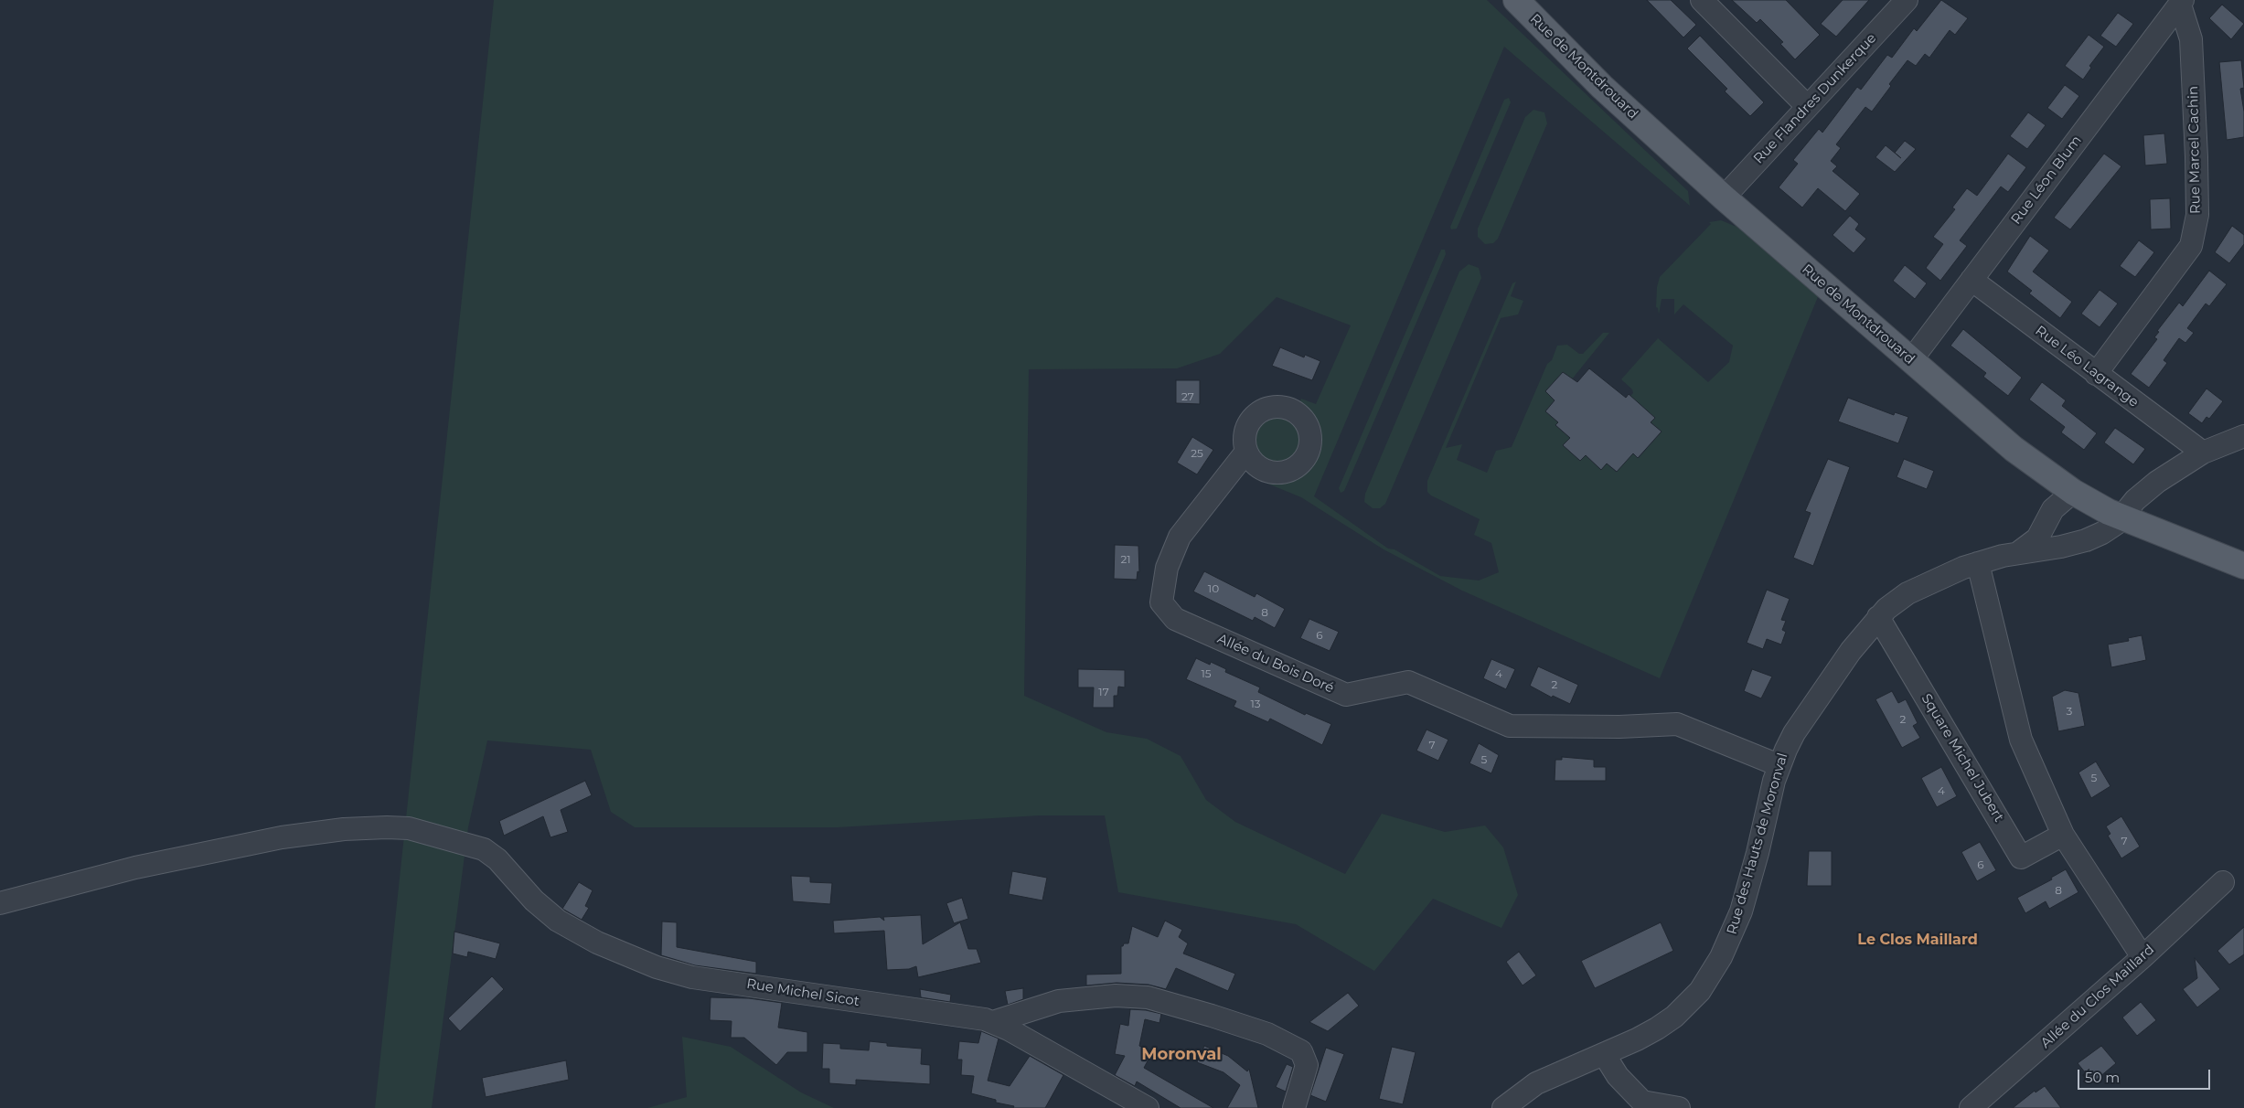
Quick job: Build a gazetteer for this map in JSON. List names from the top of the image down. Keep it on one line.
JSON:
{"streets":{"main road":["Rue de Montdrouard"],"street":["Rue Flandres Dunkerque","Rue Marcel Cachin","Rue Léon Blum","Rue Léo Lagrange","Allée du Bois Doré","Square Michel Jubert","Rue des Hauts de Moronval","Rue Michel Sicot","Allée du Clos Maillard"]},"crossings":[["Rue de Montdrouard","Rue Flandres Dunkerque"],["Rue de Montdrouard","Rue Léon Blum"],["Rue Marcel Cachin","Rue Léon Blum"],["Rue Marcel Cachin","Rue Léo Lagrange"],["Rue Léon Blum","Rue Léo Lagrange"],["Allée du Bois Doré","Rue des Hauts de Moronval"],["Square Michel Jubert","Rue des Hauts de Moronval"]],"districts":["Le Clos Maillard","Moronval"],"house_numbers":["27","25","21","10","8","6","15","4","2","17","13","3","2","7","5","5","4","7","6","8"],"scale_bar":"50 m"}
